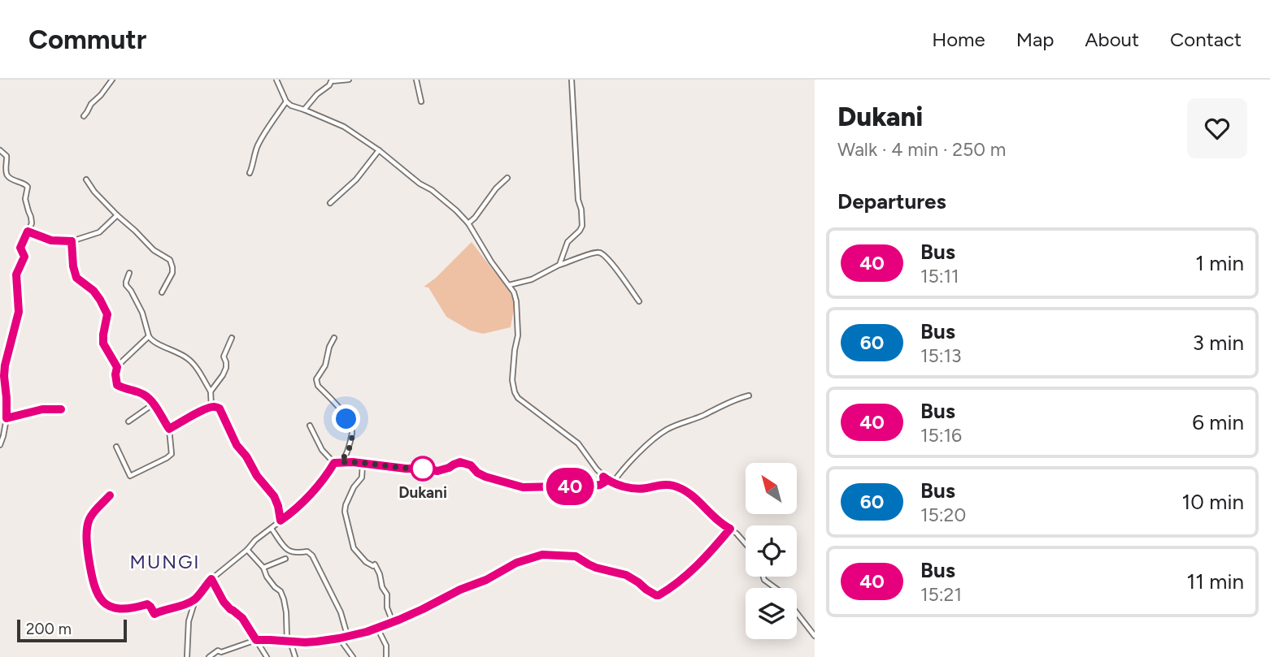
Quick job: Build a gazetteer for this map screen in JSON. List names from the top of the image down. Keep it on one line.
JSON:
{"districts":["MUNGI"],"places":["Dukani"],"lines":["bus line 40"],"scale_bar":"200 m","north":"top left","page":{"header":"Commutr","nav":["Home","Map","About","Contact"],"on_map":"40","heading":[["Dukani","Walk · 4 min · 250 m"],"Departures"],"list":[{"mark":"40","name":"Bus","note":"15:11","value":"1 min"},{"mark":"60","name":"Bus","note":"15:13","value":"3 min"},{"mark":"40","name":"Bus","note":"15:16","value":"6 min"},{"mark":"60","name":"Bus","note":"15:20","value":"10 min"},{"mark":"40","name":"Bus","note":"15:21","value":"11 min"}],"scale":"200 m"}}
